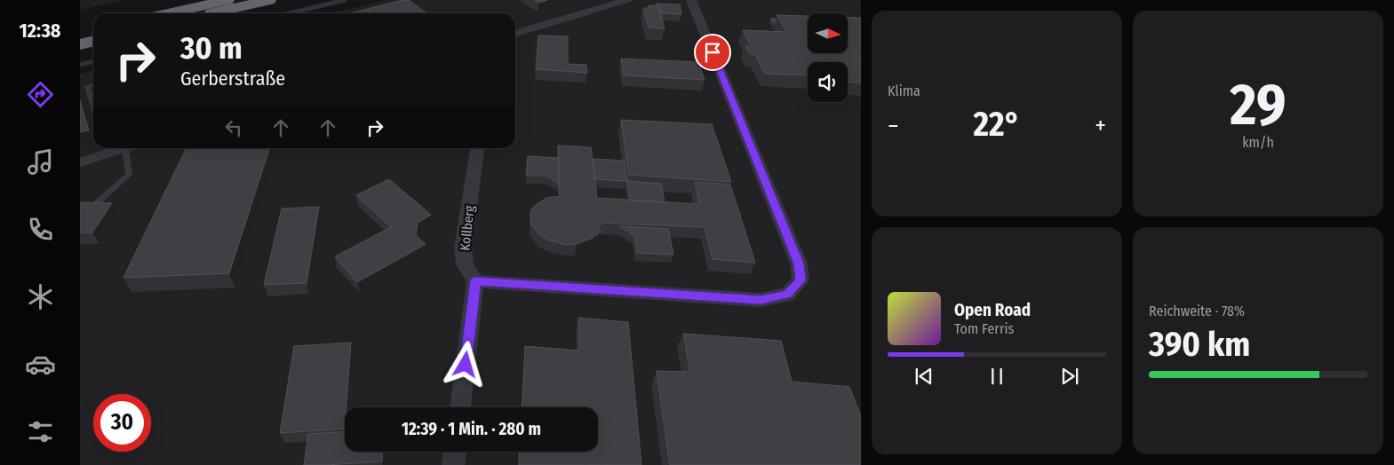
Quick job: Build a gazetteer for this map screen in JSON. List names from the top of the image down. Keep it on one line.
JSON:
{"streets":{"street":["Kollberg"]},"north":"right","page":{"tabs":"12:38","tile":["Klima",["29","km/h"],["Reichweite · 78%","390 km"]],"turn":["30 m","Gerberstraße"],"heat":["−","22°","+"],"song":["Open Road","Tom Ferris"],"limit":"30","trip":"12:39 · 1 Min. · 280 m"}}
